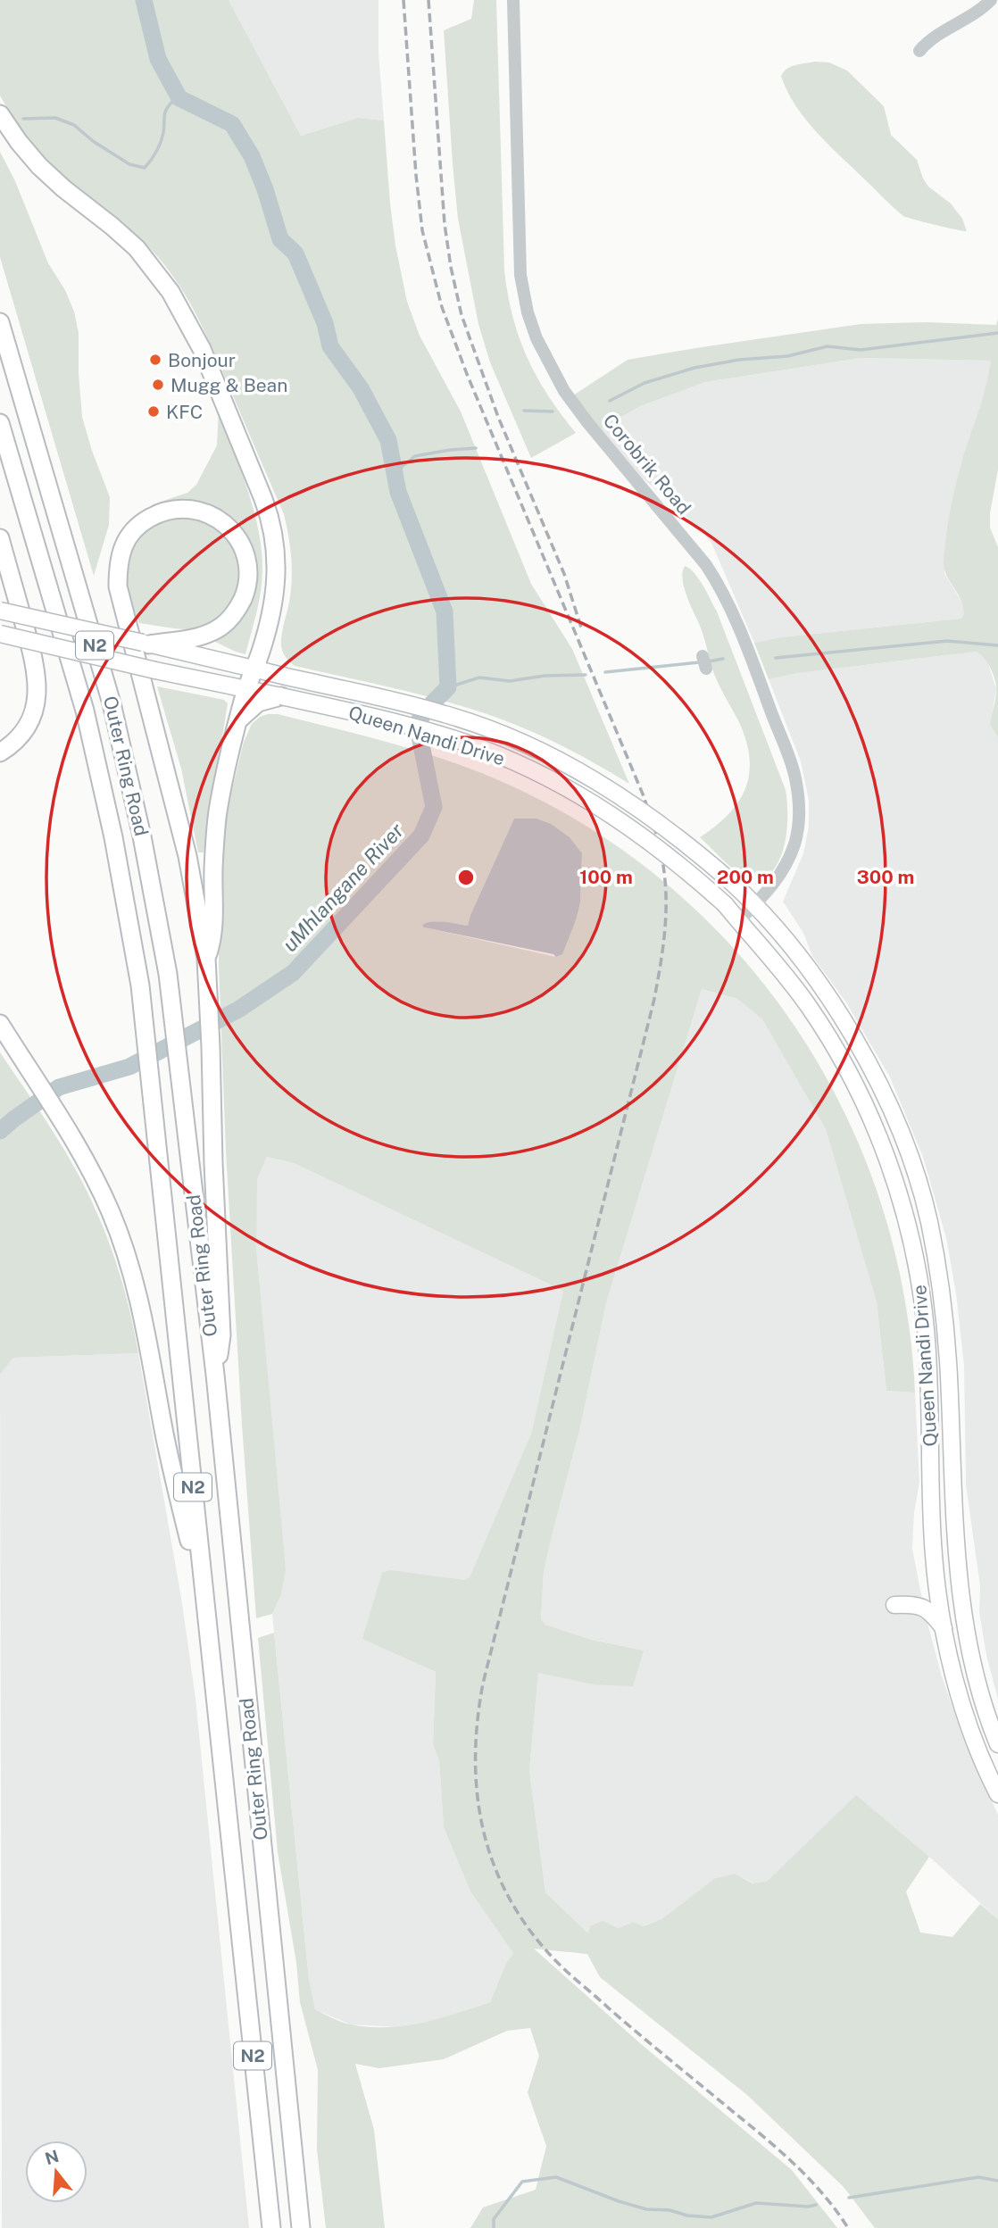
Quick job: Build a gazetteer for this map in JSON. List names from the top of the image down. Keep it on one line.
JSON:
{"streets":{"highway":["N2","Outer Ring Road"],"main road":["Queen Nandi Drive"],"street":["Corobrik Road"]},"crossings":[["Corobrik Road","Queen Nandi Drive"]],"water":["uMhlangane River"],"places":["Bonjour","Mugg & Bean","KFC"],"north":"top","rings":["100 m","200 m","300 m"]}
